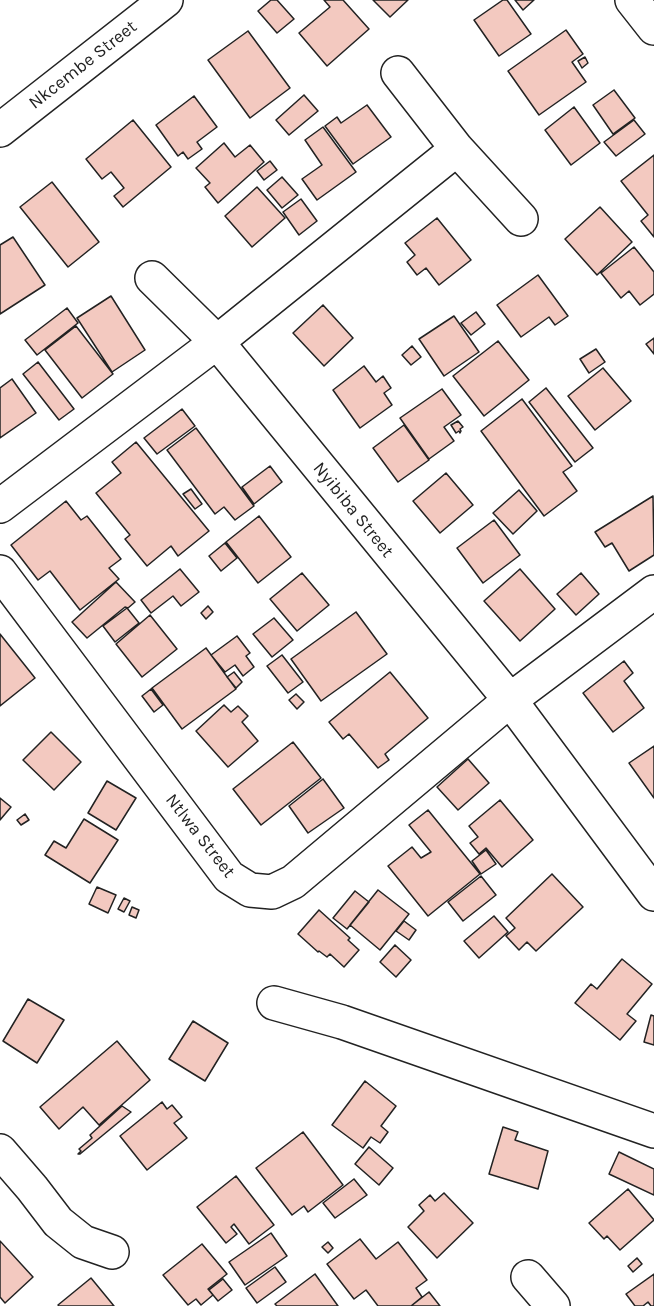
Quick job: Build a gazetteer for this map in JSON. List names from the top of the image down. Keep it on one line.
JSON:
{"streets":{"street":["Nkcembe Street","Nyibiba Street","Ntlwa Street"]},"crossings":[["Nyibiba Street","Ntlwa Street"]]}
